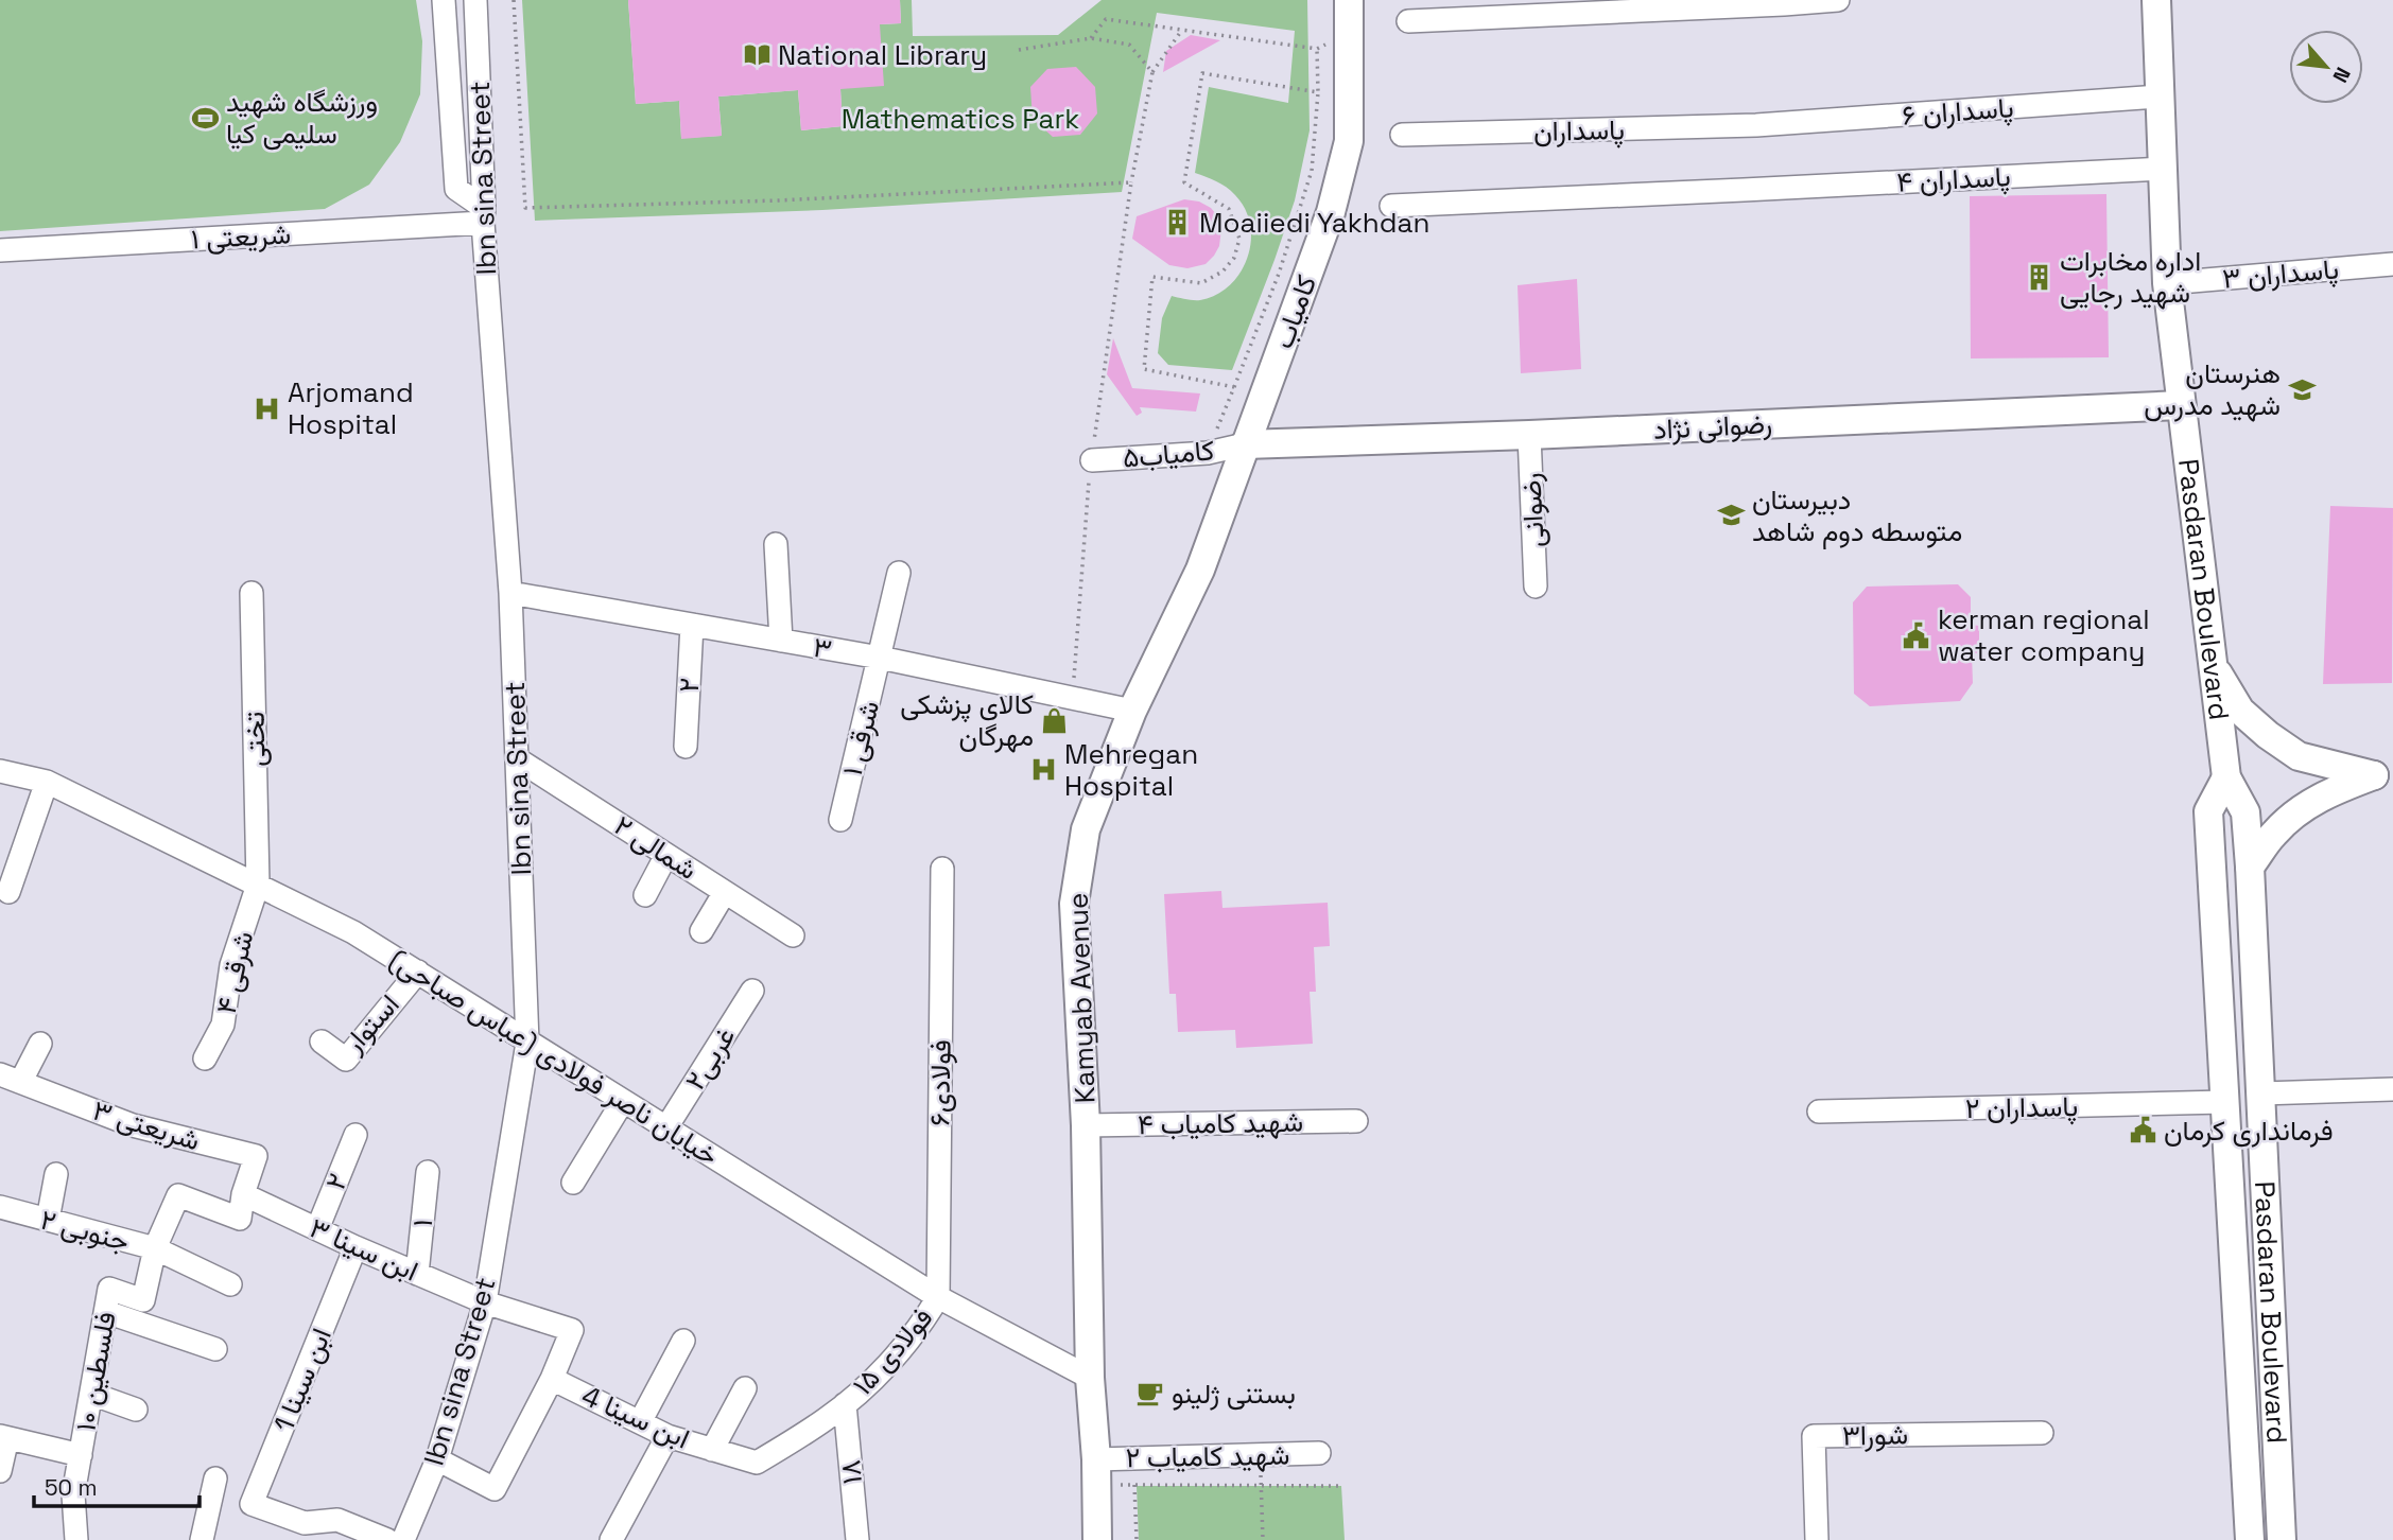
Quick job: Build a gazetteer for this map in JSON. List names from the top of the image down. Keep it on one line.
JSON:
{"streets":{"main road":["کامیاب","رضوانی نژاد","Pasdaran Boulevard","Kamyab Avenue"],"street":["پاسداران ۶","پاسداران","Ibn sina Street","پاسداران ۴","شریعتی ۱","پاسداران ۳","کامیاب۵","رضوانی","۳","۲","۱ شرقی","تختی","۲ شمالی","۴ شرقی","استوار","خیابان ناصر فولادی (عباس صباحی)","غربی۲","فولادی۶","پاسداران ۲","شهید کامیاب ۴","شریعتی ۳","۱","۲ جنوبی","ابن سینا ۳","فولادی ۱۵","فلسطین ۱۰","ابن سینا 1","ابن سینا 4","شورا۳","شهید کامیاب ۲","۱۸"]},"crossings":[["پاسداران ۶","پاسداران"],["پاسداران ۶","Pasdaran Boulevard"],["Ibn sina Street","شریعتی ۱"],["Ibn sina Street","۳"],["Ibn sina Street","۲ شمالی"],["Ibn sina Street","خیابان ناصر فولادی (عباس صباحی)"],["Ibn sina Street","ابن سینا ۳"],["Ibn sina Street","ابن سینا 4"],["پاسداران ۴","Pasdaran Boulevard"],["پاسداران ۳","Pasdaran Boulevard"],["کامیاب","رضوانی نژاد"],["کامیاب","کامیاب۵"],["کامیاب","Kamyab Avenue"],["رضوانی نژاد","کامیاب۵"],["رضوانی نژاد","رضوانی"],["رضوانی نژاد","Pasdaran Boulevard"],["رضوانی نژاد","Kamyab Avenue"],["کامیاب۵","Kamyab Avenue"],["Pasdaran Boulevard","پاسداران ۲"],["۳","۲"],["۳","۱ شرقی"],["۳","Kamyab Avenue"],["۲","ابن سینا ۳"],["تختی","۴ شرقی"],["تختی","خیابان ناصر فولادی (عباس صباحی)"],["۴ شرقی","خیابان ناصر فولادی (عباس صباحی)"],["Kamyab Avenue","خیابان ناصر فولادی (عباس صباحی)"],["Kamyab Avenue","شهید کامیاب ۴"],["Kamyab Avenue","شهید کامیاب ۲"],["استوار","خیابان ناصر فولادی (عباس صباحی)"],["خیابان ناصر فولادی (عباس صباحی)","غربی۲"],["خیابان ناصر فولادی (عباس صباحی)","فولادی۶"],["خیابان ناصر فولادی (عباس صباحی)","فولادی ۱۵"],["فولادی۶","فولادی ۱۵"],["شریعتی ۳","۲ جنوبی"],["شریعتی ۳","ابن سینا ۳"],["۱","ابن سینا ۳"],["۲ جنوبی","ابن سینا ۳"],["۲ جنوبی","فلسطین ۱۰"],["ابن سینا ۳","ابن سینا 1"],["ابن سینا ۳","ابن سینا 4"],["فولادی ۱۵","ابن سینا 4"],["فولادی ۱۵","۱۸"],["ابن سینا 4","۱۸"]],"parks":["Mathematics Park"],"places":{"library":["National Library"],"sports":["ورزشگاه شهید سلیمی کیا"],"building":["Moaiiedi Yakhdan","اداره مخابرات شهید رجایی"],"school or university":["هنرستان شهید مدرس","دبیرستان متوسطه دوم شاهد"],"hospital":["Arjomand Hospital","Mehregan Hospital"],"public building":["kerman regional water company","فرمانداری کرمان"],"shop":["کالای پزشکی مهرگان"],"cafe":["بستنی ژلینو"]},"scale_bar":"50 m","north":"bottom right"}
